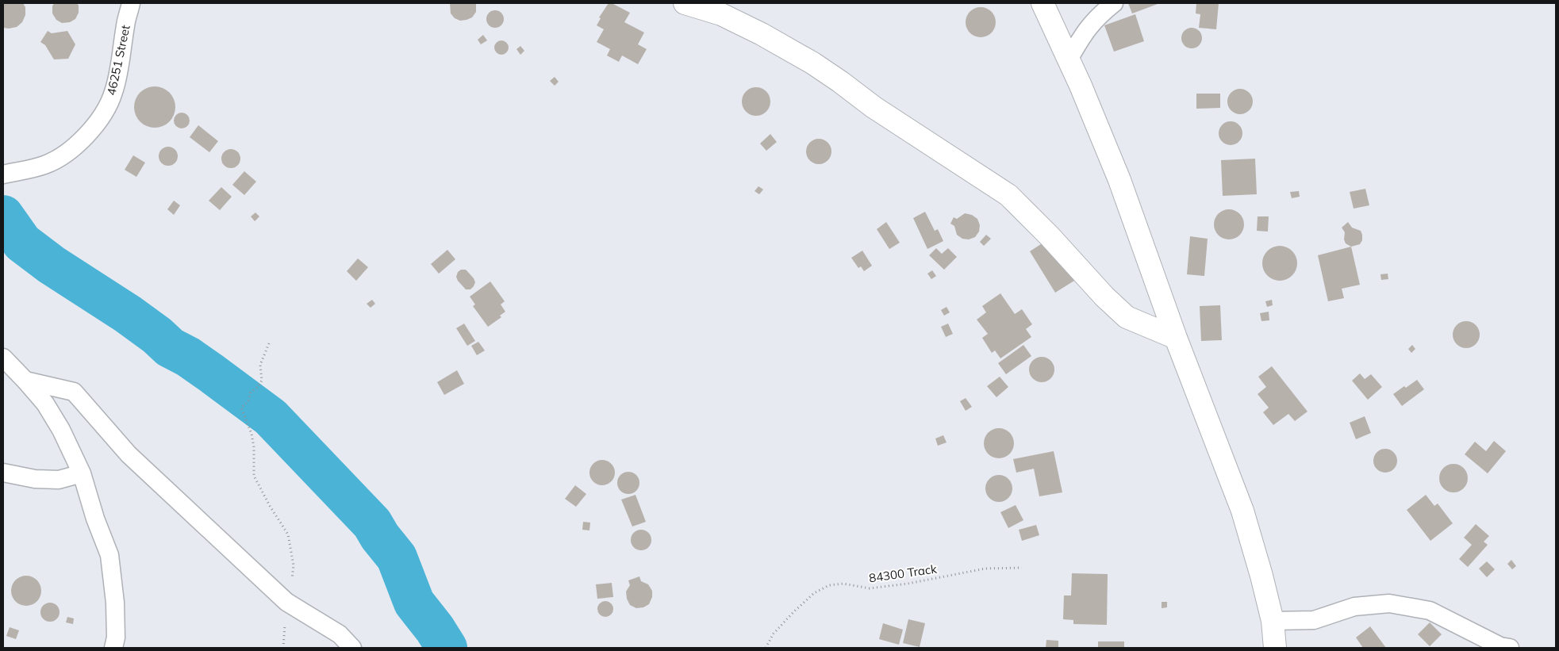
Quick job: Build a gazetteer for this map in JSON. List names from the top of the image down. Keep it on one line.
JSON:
{"streets":{"street":["46251 Street"],"path":["84300 Track"]}}
